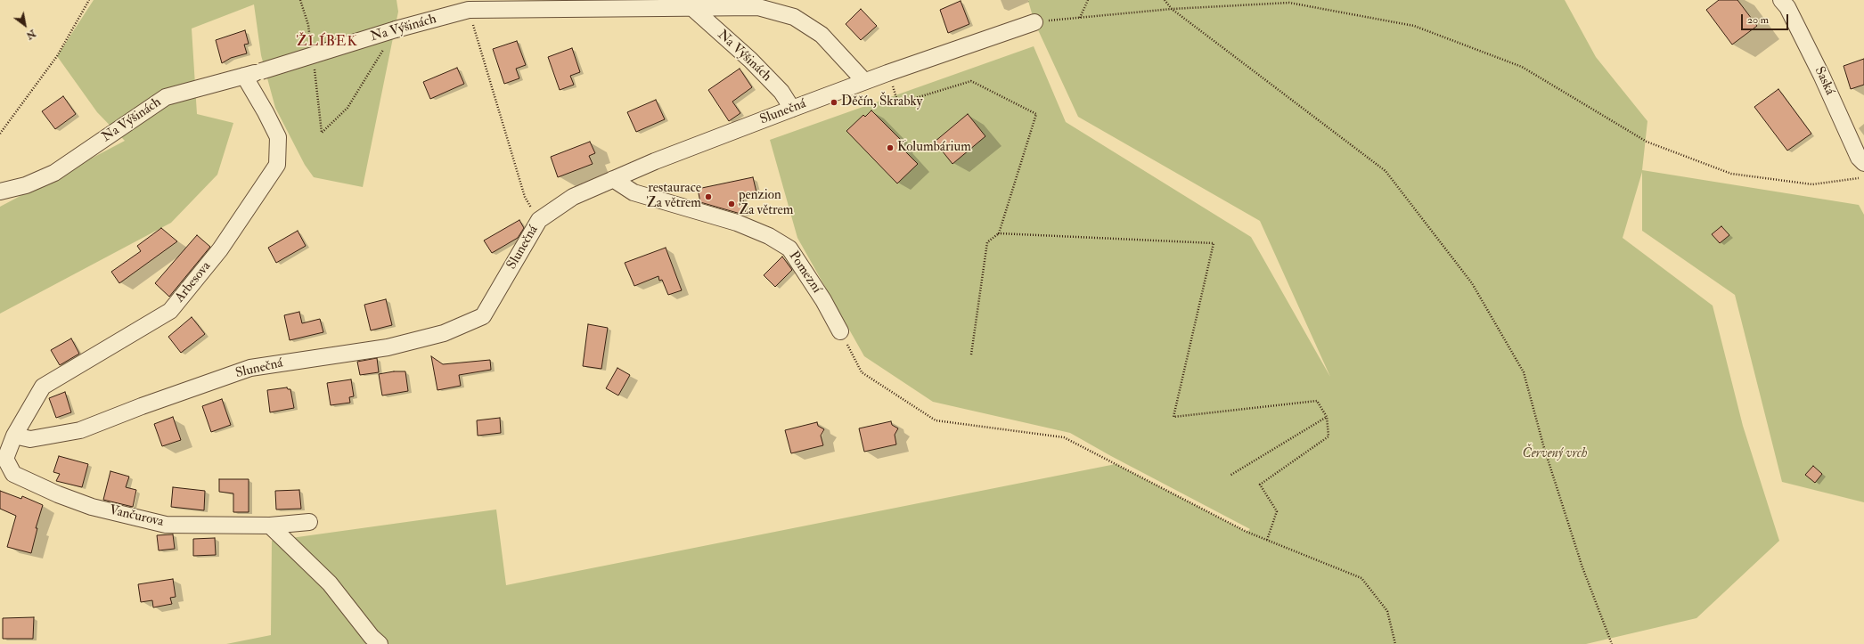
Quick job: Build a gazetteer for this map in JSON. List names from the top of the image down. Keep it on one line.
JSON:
{"streets":{"street":["Na Výšinách","Saská","Slunečná","Pomezní","Arbesova","Vančurova"]},"crossings":[["Na Výšinách","Slunečná"],["Na Výšinách","Arbesova"],["Slunečná","Pomezní"],["Slunečná","Arbesova"],["Slunečná","Vančurova"],["Arbesova","Vančurova"]],"districts":["ŽLÍBEK"],"parks":["Červený vrch"],"places":["Děčín, Škrabky","Kolumbárium","restaurace Za větrem","penzion Za větrem"],"scale_bar":"20 m","north":"bottom right"}
